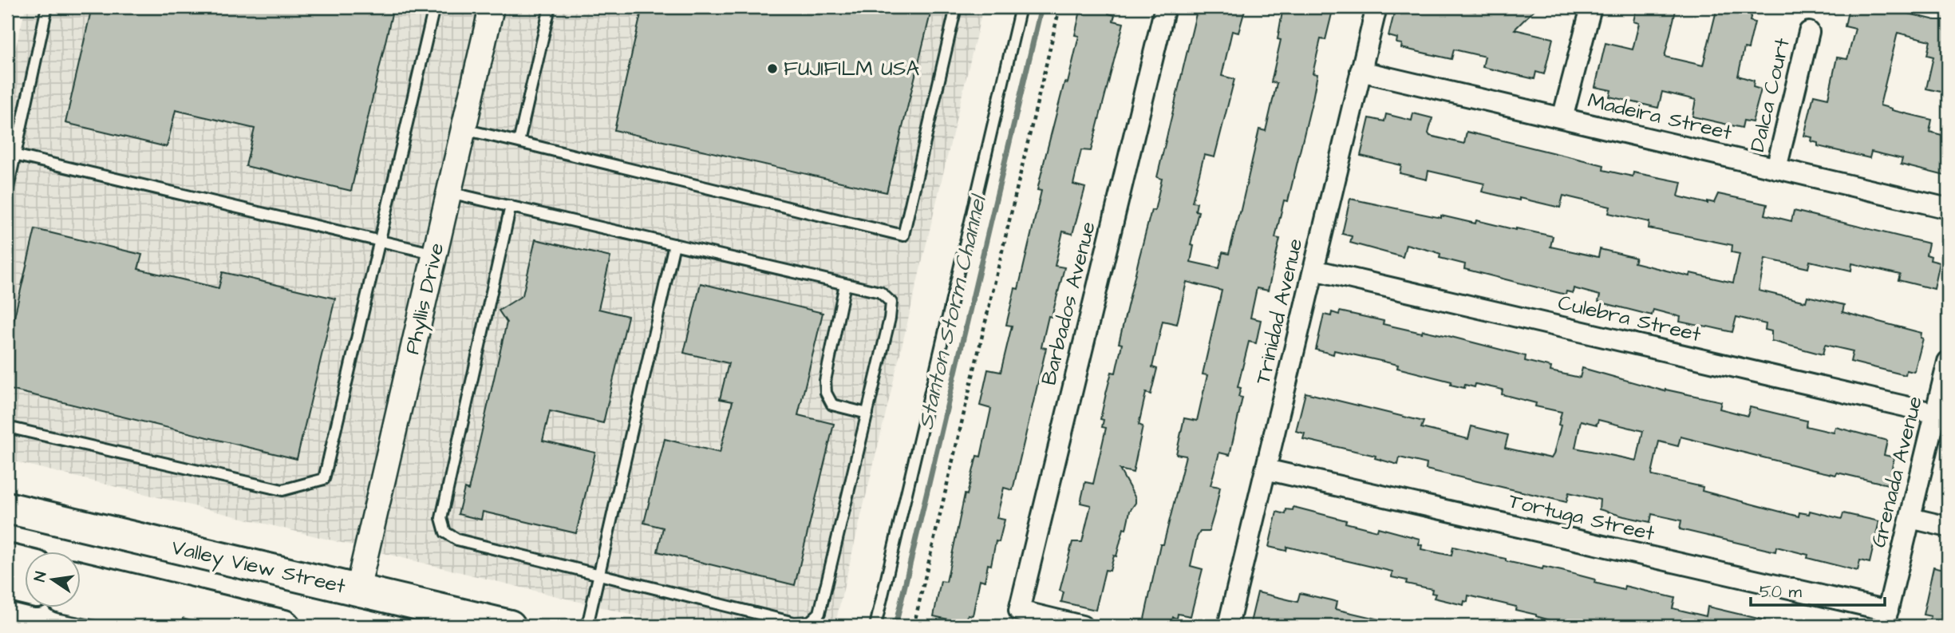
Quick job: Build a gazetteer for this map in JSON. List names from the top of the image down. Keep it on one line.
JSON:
{"streets":{"main road":["Valley View Street"],"street":["Dalca Court","Madeira Street","Phyllis Drive","Barbados Avenue","Trinidad Avenue","Culebra Street","Grenada Avenue","Tortuga Street"]},"crossings":[["Dalca Court","Madeira Street"],["Madeira Street","Trinidad Avenue"],["Phyllis Drive","Valley View Street"],["Trinidad Avenue","Culebra Street"],["Trinidad Avenue","Tortuga Street"],["Culebra Street","Grenada Avenue"],["Grenada Avenue","Tortuga Street"]],"water":["Stanton Storm Channel"],"places":["FUJIFILM USA"],"scale_bar":"50 m","north":"left"}
